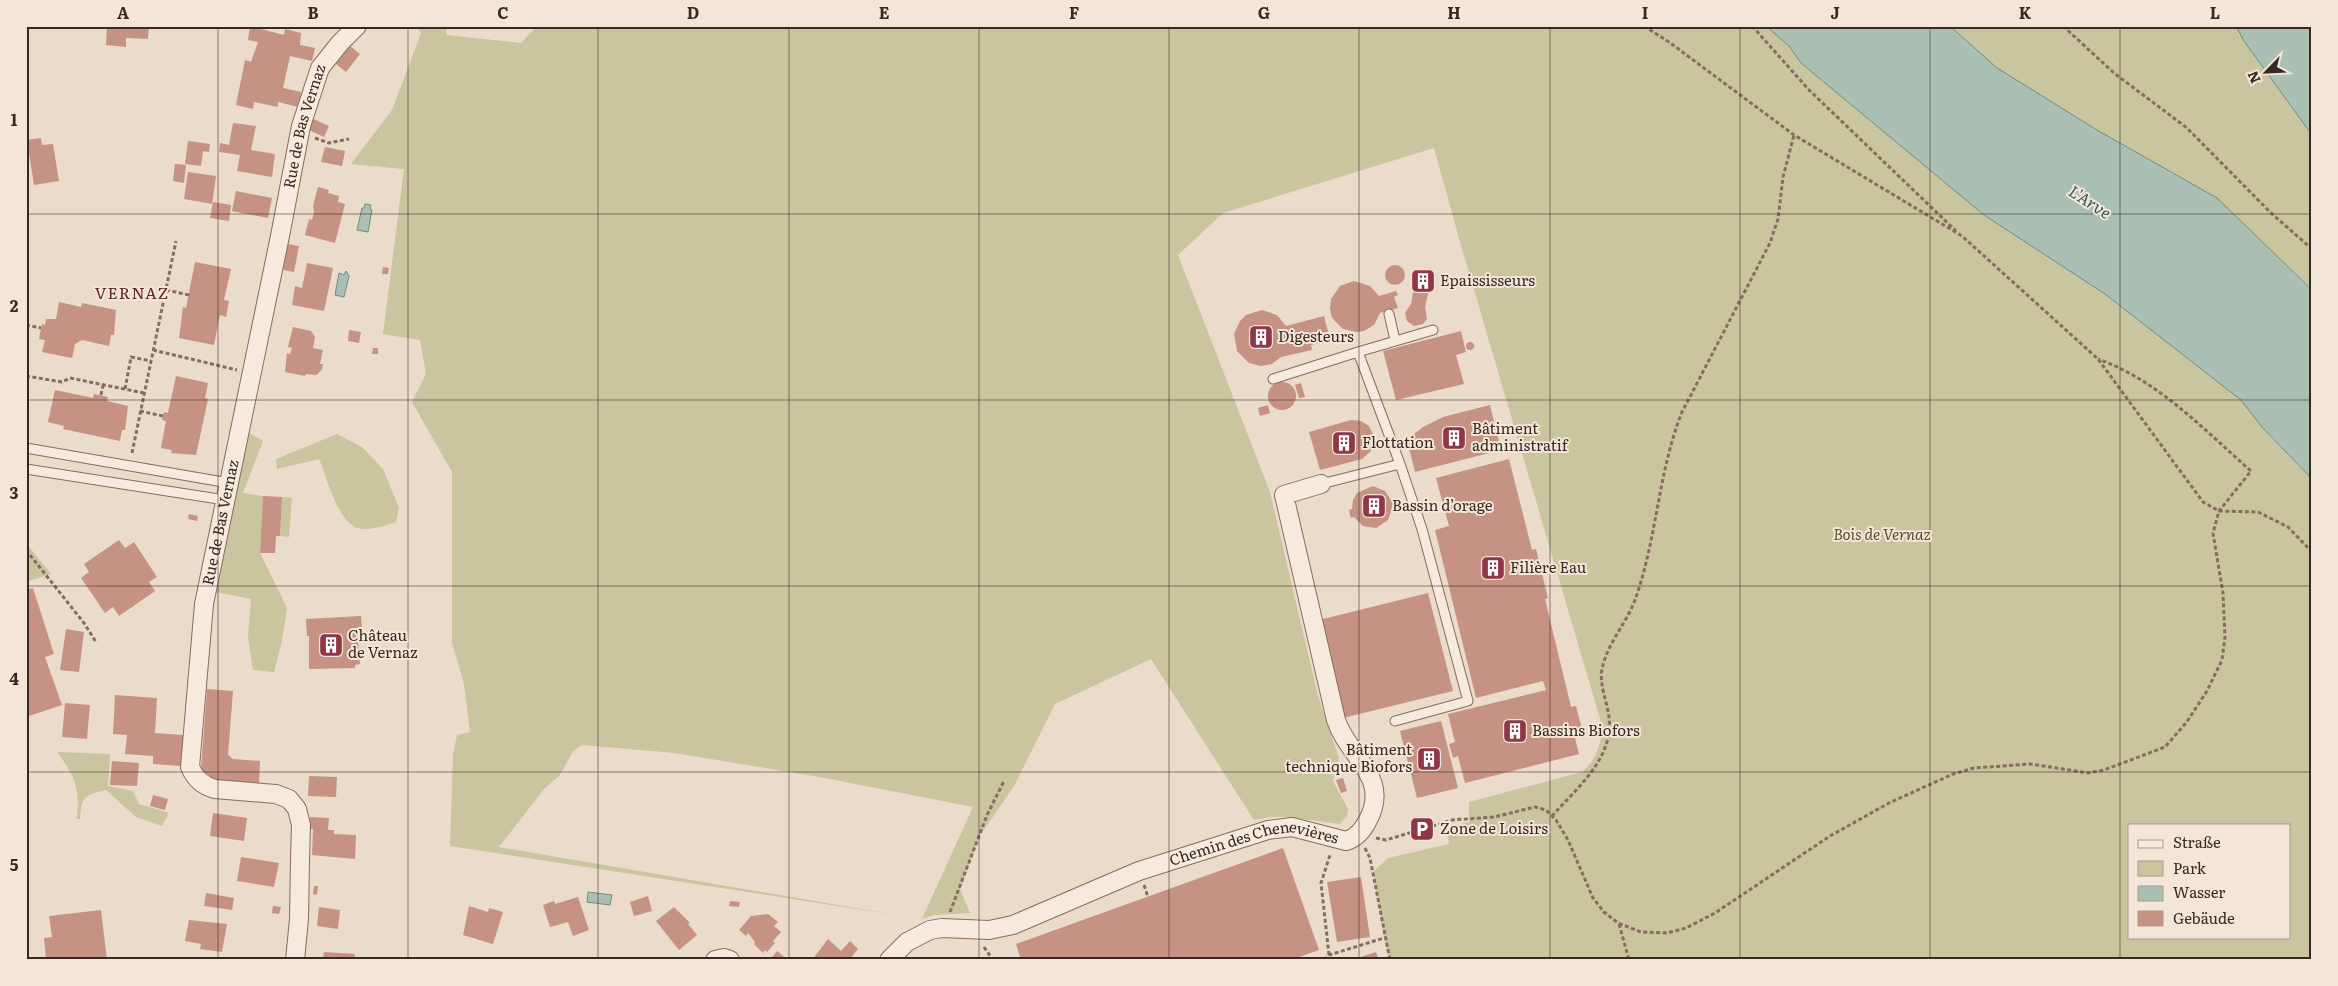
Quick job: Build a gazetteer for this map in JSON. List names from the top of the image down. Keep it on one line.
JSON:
{"streets":{"street":["Rue de Bas Vernaz","Chemin des Chenevières"]},"districts":["VERNAZ"],"water":["L'Arve"],"parks":["Bois de Vernaz"],"places":{"building":["Epaississeurs","Digesteurs","Bâtiment administratif","Flottation","Bassin d’orage","Filière Eau","Château de Vernaz","Bassins Biofors","Bâtiment technique Biofors"],"parking":["Zone de Loisirs"]},"legend":["Straße","Park","Wasser","Gebäude"],"north":"bottom left","grid":{"columns":["A","B","C","D","E","F","G","H","I","J","K","L"],"rows":["1","2","3","4","5"]}}
